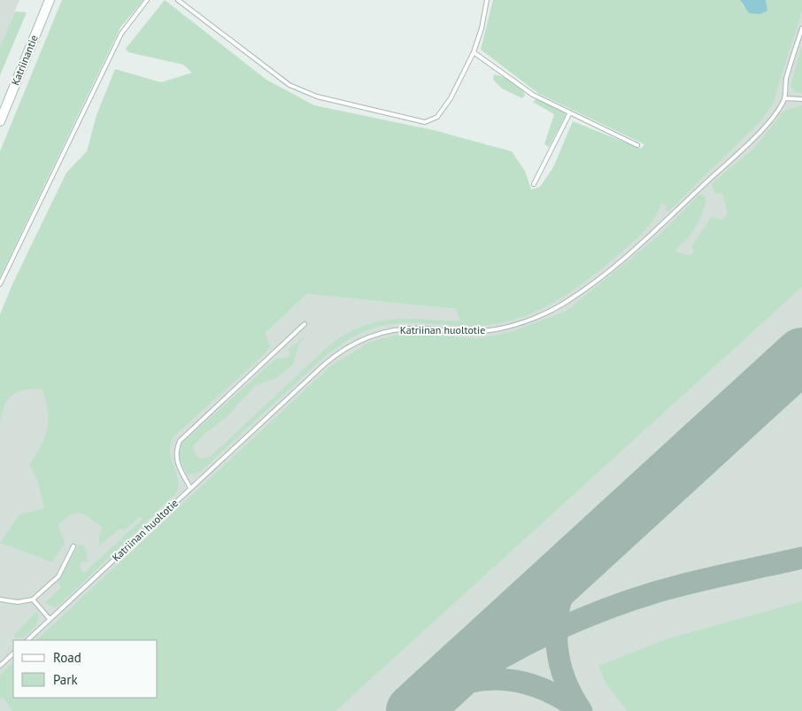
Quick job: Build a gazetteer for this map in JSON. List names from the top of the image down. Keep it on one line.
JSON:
{"streets":{"main road":["Katriinantie"],"lane":["Katriinan huoltotie"]},"legend":["Road","Park"]}
